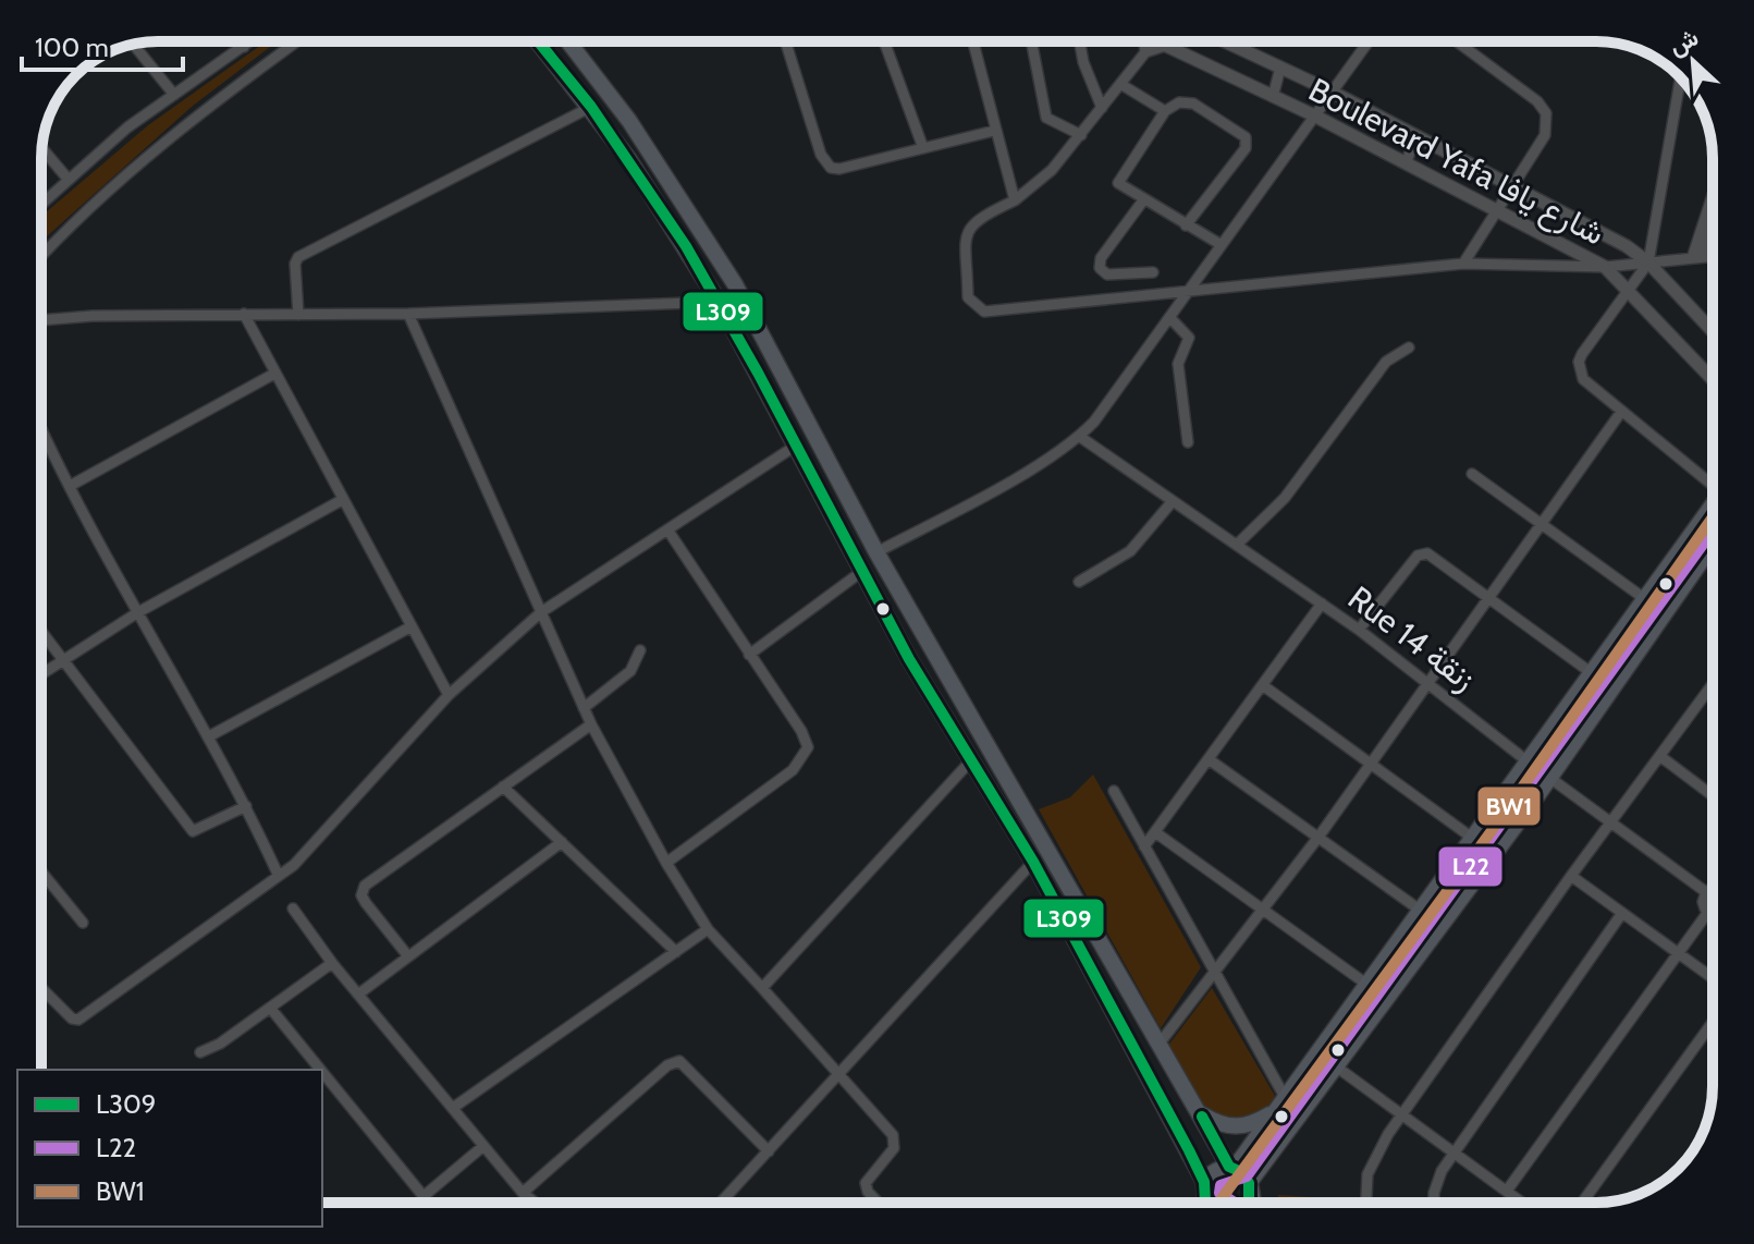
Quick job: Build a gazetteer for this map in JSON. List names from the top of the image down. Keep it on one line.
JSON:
{"streets":{"street":["Boulevard Yafa شارع يافا","Rue 14 زنقة"]},"lines":["transit line L309","transit line BW1","transit line L22"],"legend":["L309","L22","BW1"],"scale_bar":"100 m","north":"top left"}
